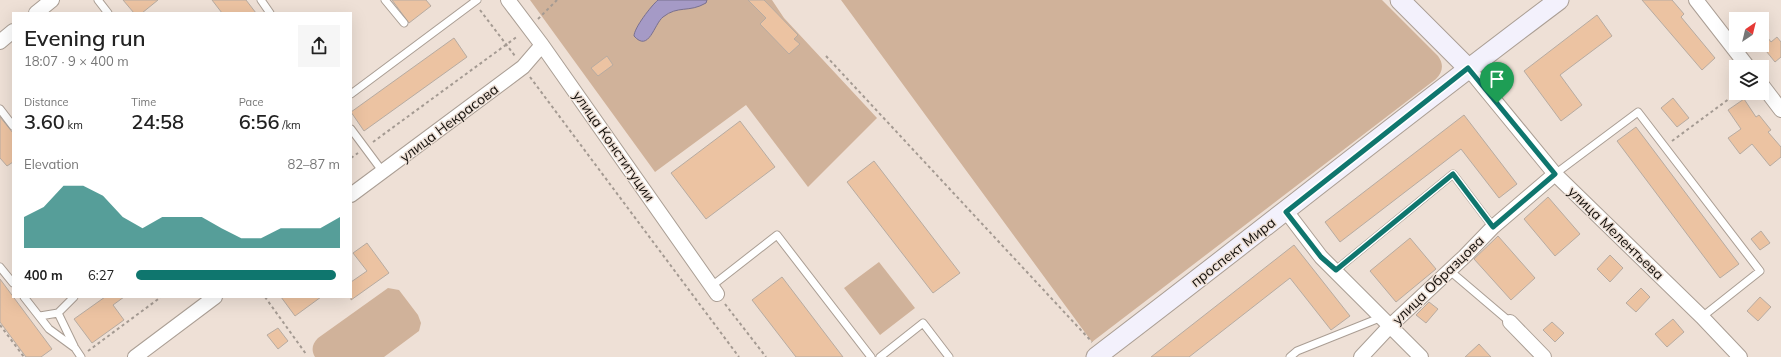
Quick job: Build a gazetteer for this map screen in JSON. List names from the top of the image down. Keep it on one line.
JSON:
{"streets":{"street":["улица Некрасова","улица Конституции","улица Мелентьева","проспект Мира","улица Образцова"]},"crossings":[["улица Некрасова","улица Конституции"],["улица Мелентьева","проспект Мира"],["улица Мелентьева","улица Образцова"]],"north":"top right","page":{"heading":["Evening run","18:07 · 9 × 400 m"],"stats":[["Distance","3.60 km"],["Time","24:58"],["Pace","6:56 /km"]],"chart":["Elevation","82–87 m"],"list":[{"name":"400 m","note":"6:27"}]}}
